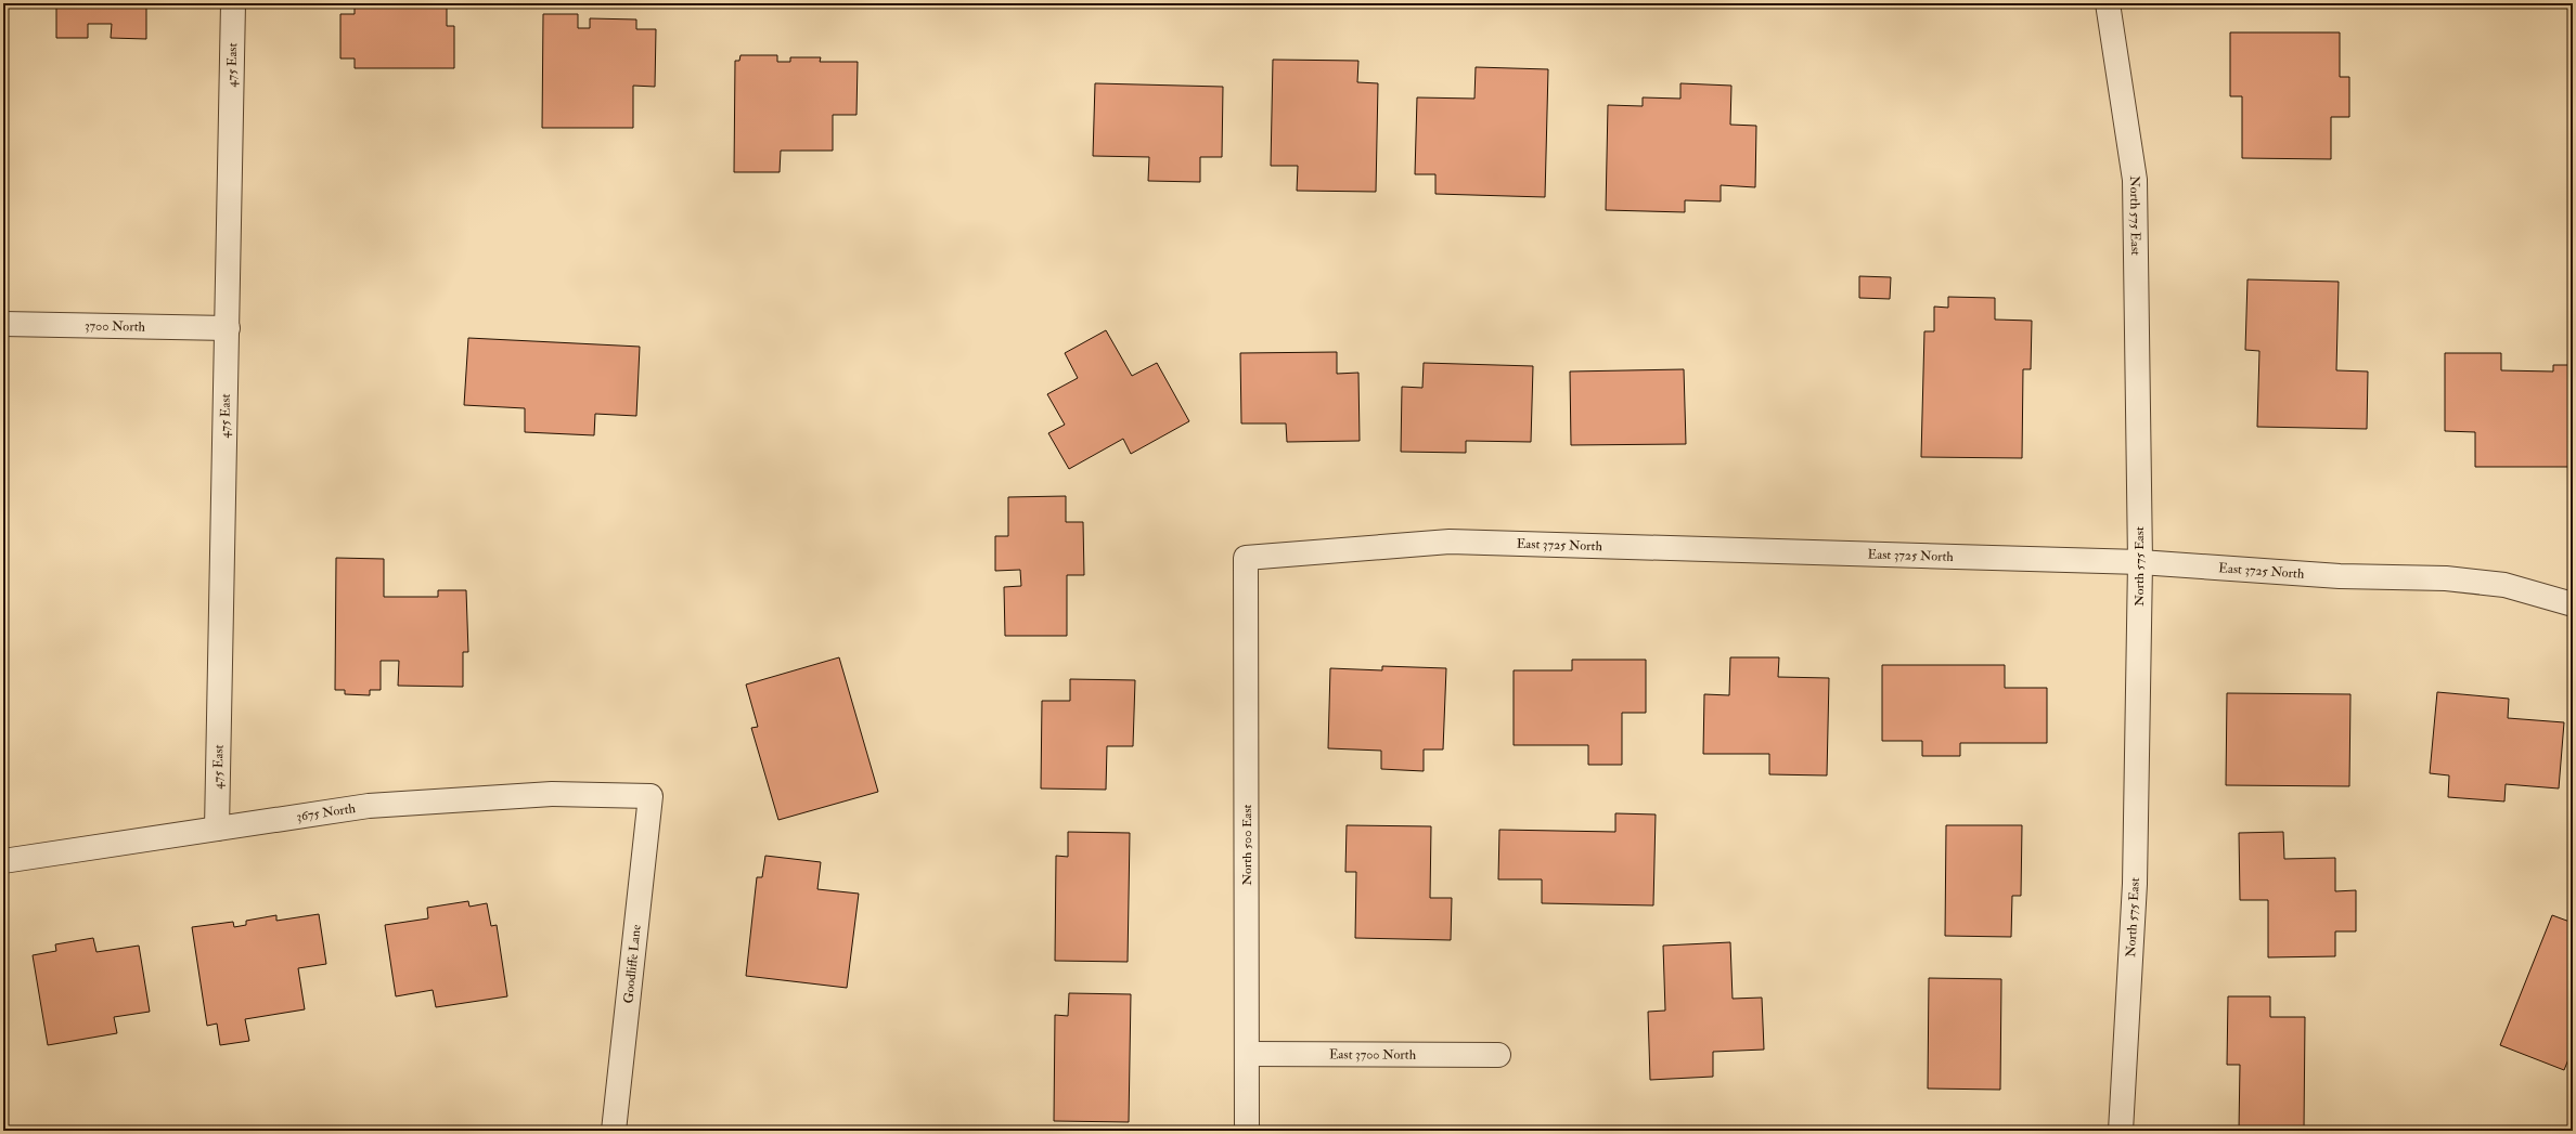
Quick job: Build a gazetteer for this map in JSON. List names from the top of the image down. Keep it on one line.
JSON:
{"streets":{"street":["475 East","North 575 East","3700 North","East 3725 North","3675 North","North 500 East","Goodliffe Lane","East 3700 North"]},"crossings":[["475 East","3700 North"],["475 East","3675 North"],["North 575 East","East 3725 North"],["East 3725 North","North 500 East"],["3675 North","Goodliffe Lane"],["North 500 East","East 3700 North"]]}
